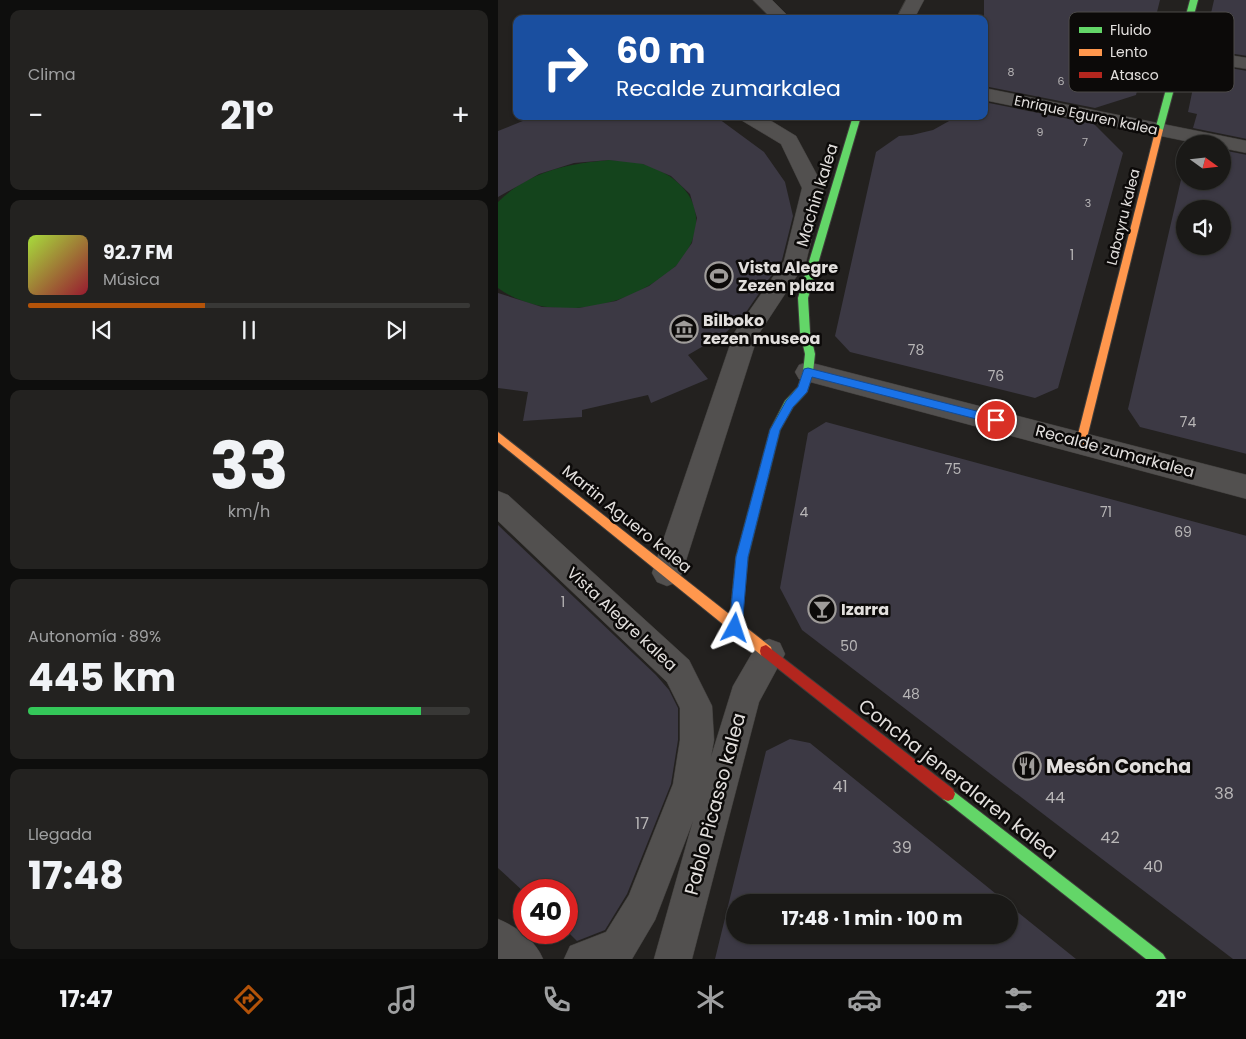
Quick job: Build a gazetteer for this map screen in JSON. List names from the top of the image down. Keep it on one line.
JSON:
{"streets":{"street":["Enrique Eguren kalea","Machin kalea","Labayru kalea","Recalde zumarkalea","Martin Aguero kalea","Vista Alegre kalea","Concha jeneralaren kalea","Pablo Picasso kalea"]},"crossings":[["Enrique Eguren kalea","Labayru kalea"],["Machin kalea","Recalde zumarkalea"],["Machin kalea","Martin Aguero kalea"],["Machin kalea","Concha jeneralaren kalea"],["Labayru kalea","Recalde zumarkalea"],["Martin Aguero kalea","Concha jeneralaren kalea"],["Concha jeneralaren kalea","Pablo Picasso kalea"]],"places":{"sports":["Vista Alegre Zezen plaza"],"museum":["Bilboko zezen museoa"],"bar":["Izarra"],"restaurant":["Mesón Concha"]},"house_numbers":["8","6","9","7","3","1","78","76","74","75","4","71","69","1","50","48","41","38","44","17","42","39","40"],"legend":["Fluido","Lento","Atasco"],"north":"right","page":{"tile":["Clima",["33","km/h"],["Autonomía · 89%","445 km"],["Llegada","17:48"]],"turn":["60 m","Recalde zumarkalea"],"heat":["−","21°","+"],"song":["92.7 FM","Música"],"limit":"40","trip":"17:48 · 1 min · 100 m","tabs":["17:47","21°"]}}
